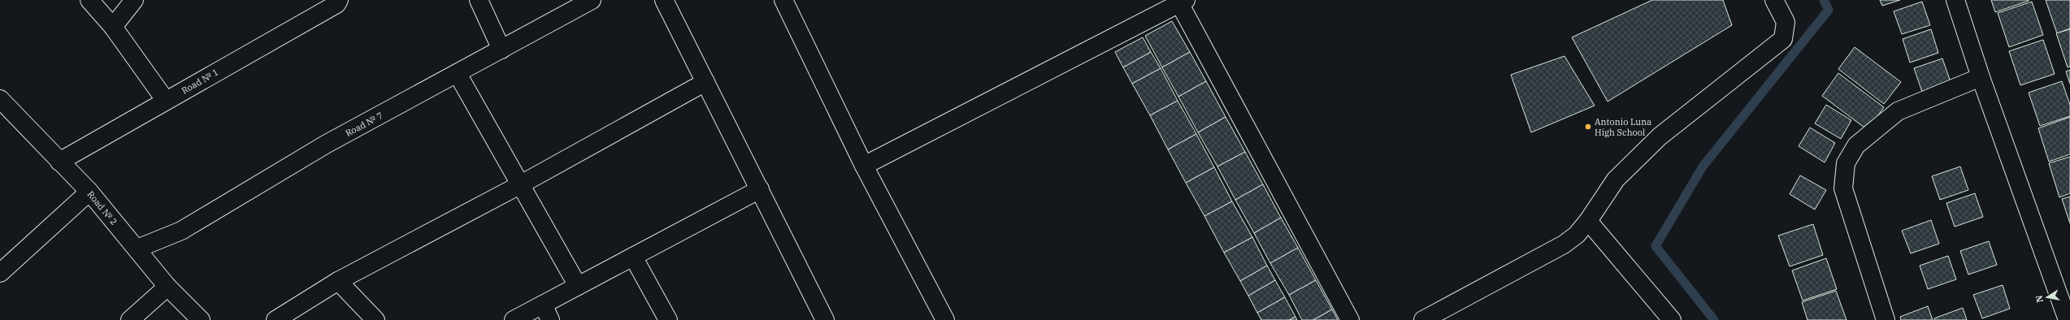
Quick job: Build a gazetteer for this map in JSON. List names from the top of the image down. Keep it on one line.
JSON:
{"streets":{"street":["Road № 1","Road № 7","Road № 2"]},"crossings":[["Road № 1","Road № 2"],["Road № 7","Road № 2"]],"places":["Antonio Luna High School"],"north":"left"}
